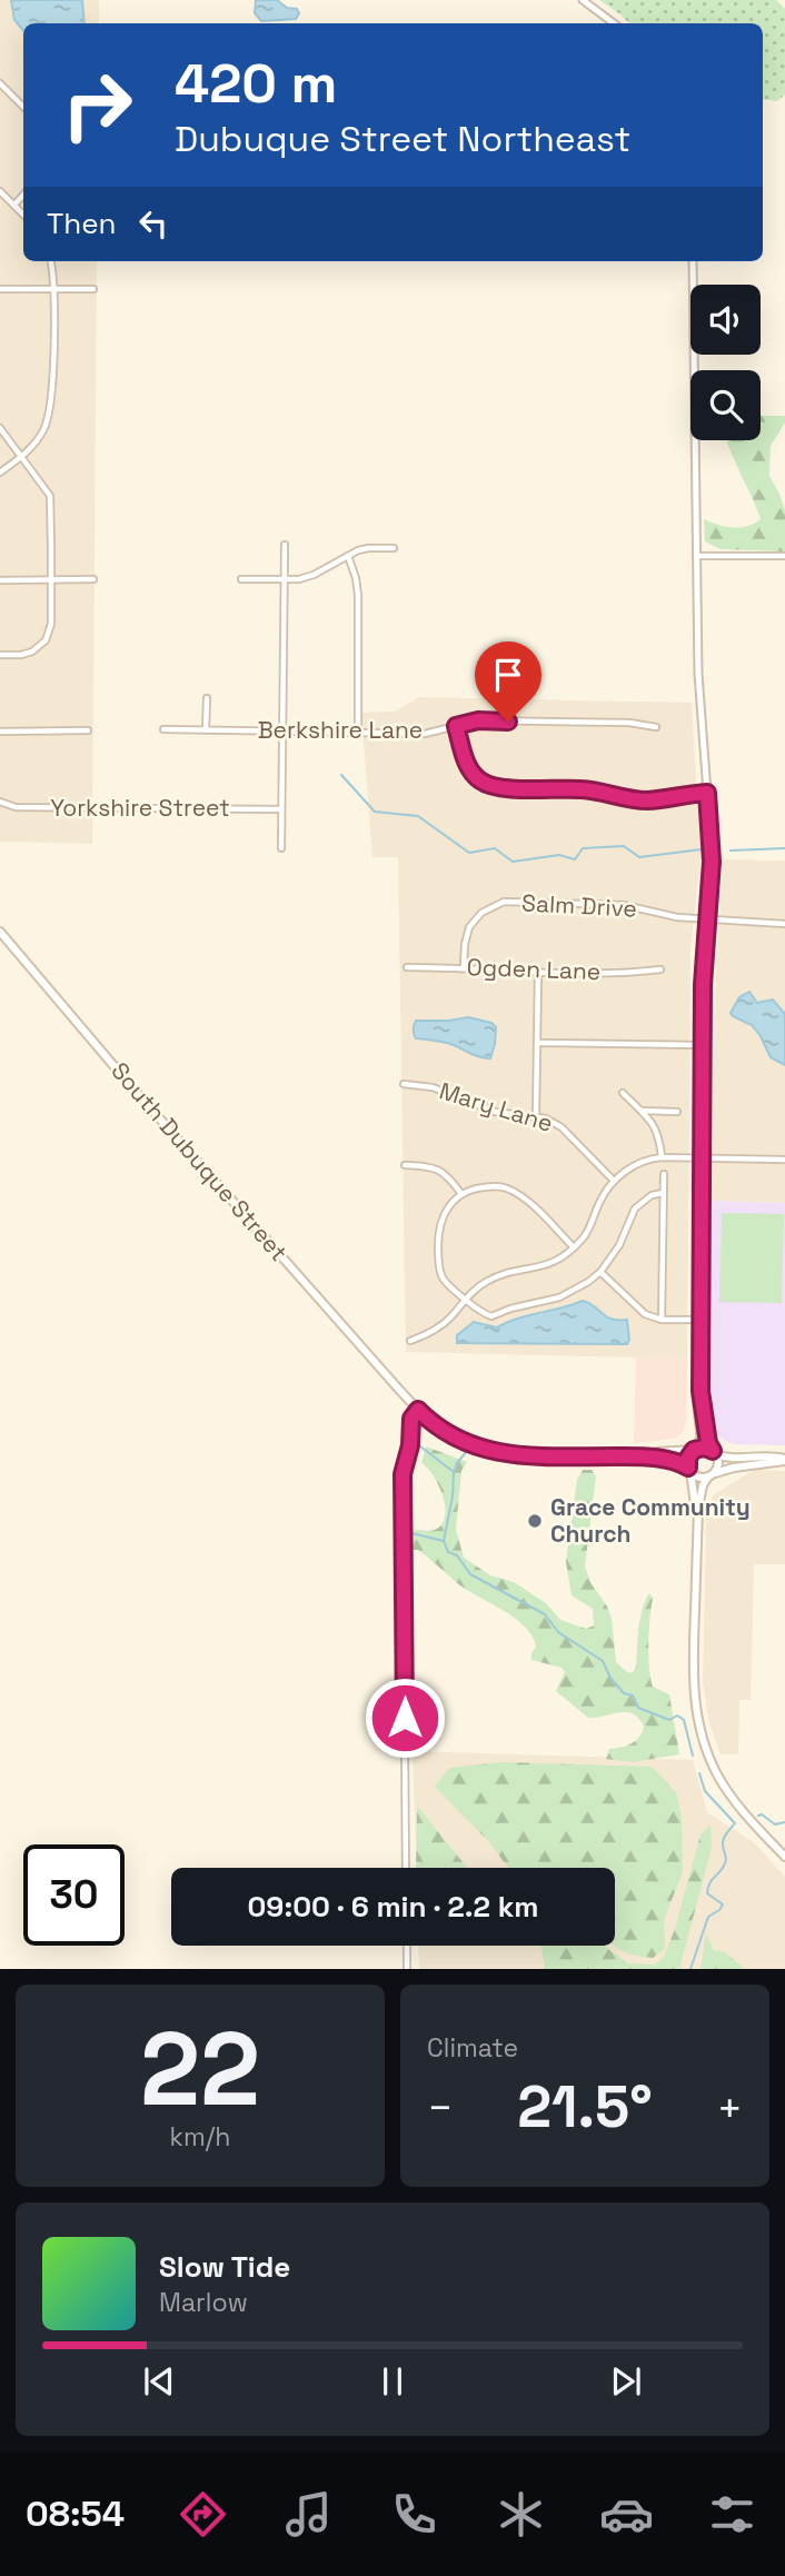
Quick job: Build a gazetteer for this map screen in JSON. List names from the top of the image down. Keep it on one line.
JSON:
{"streets":{"main road":["South Dubuque Street"],"street":["Berkshire Lane","Yorkshire Street","Salm Drive","Ogden Lane","Mary Lane"]},"crossings":[["Salm Drive","Ogden Lane"]],"places":["Grace Community Church"],"page":{"turn":["420 m","Dubuque Street Northeast"],"then":"Then","limit":"30","trip":"09:00 · 6 min · 2.2 km","tile":[["22","km/h"],"Climate"],"heat":["−","21.5°","+"],"song":["Slow Tide","Marlow"],"tabs":"08:54"}}
